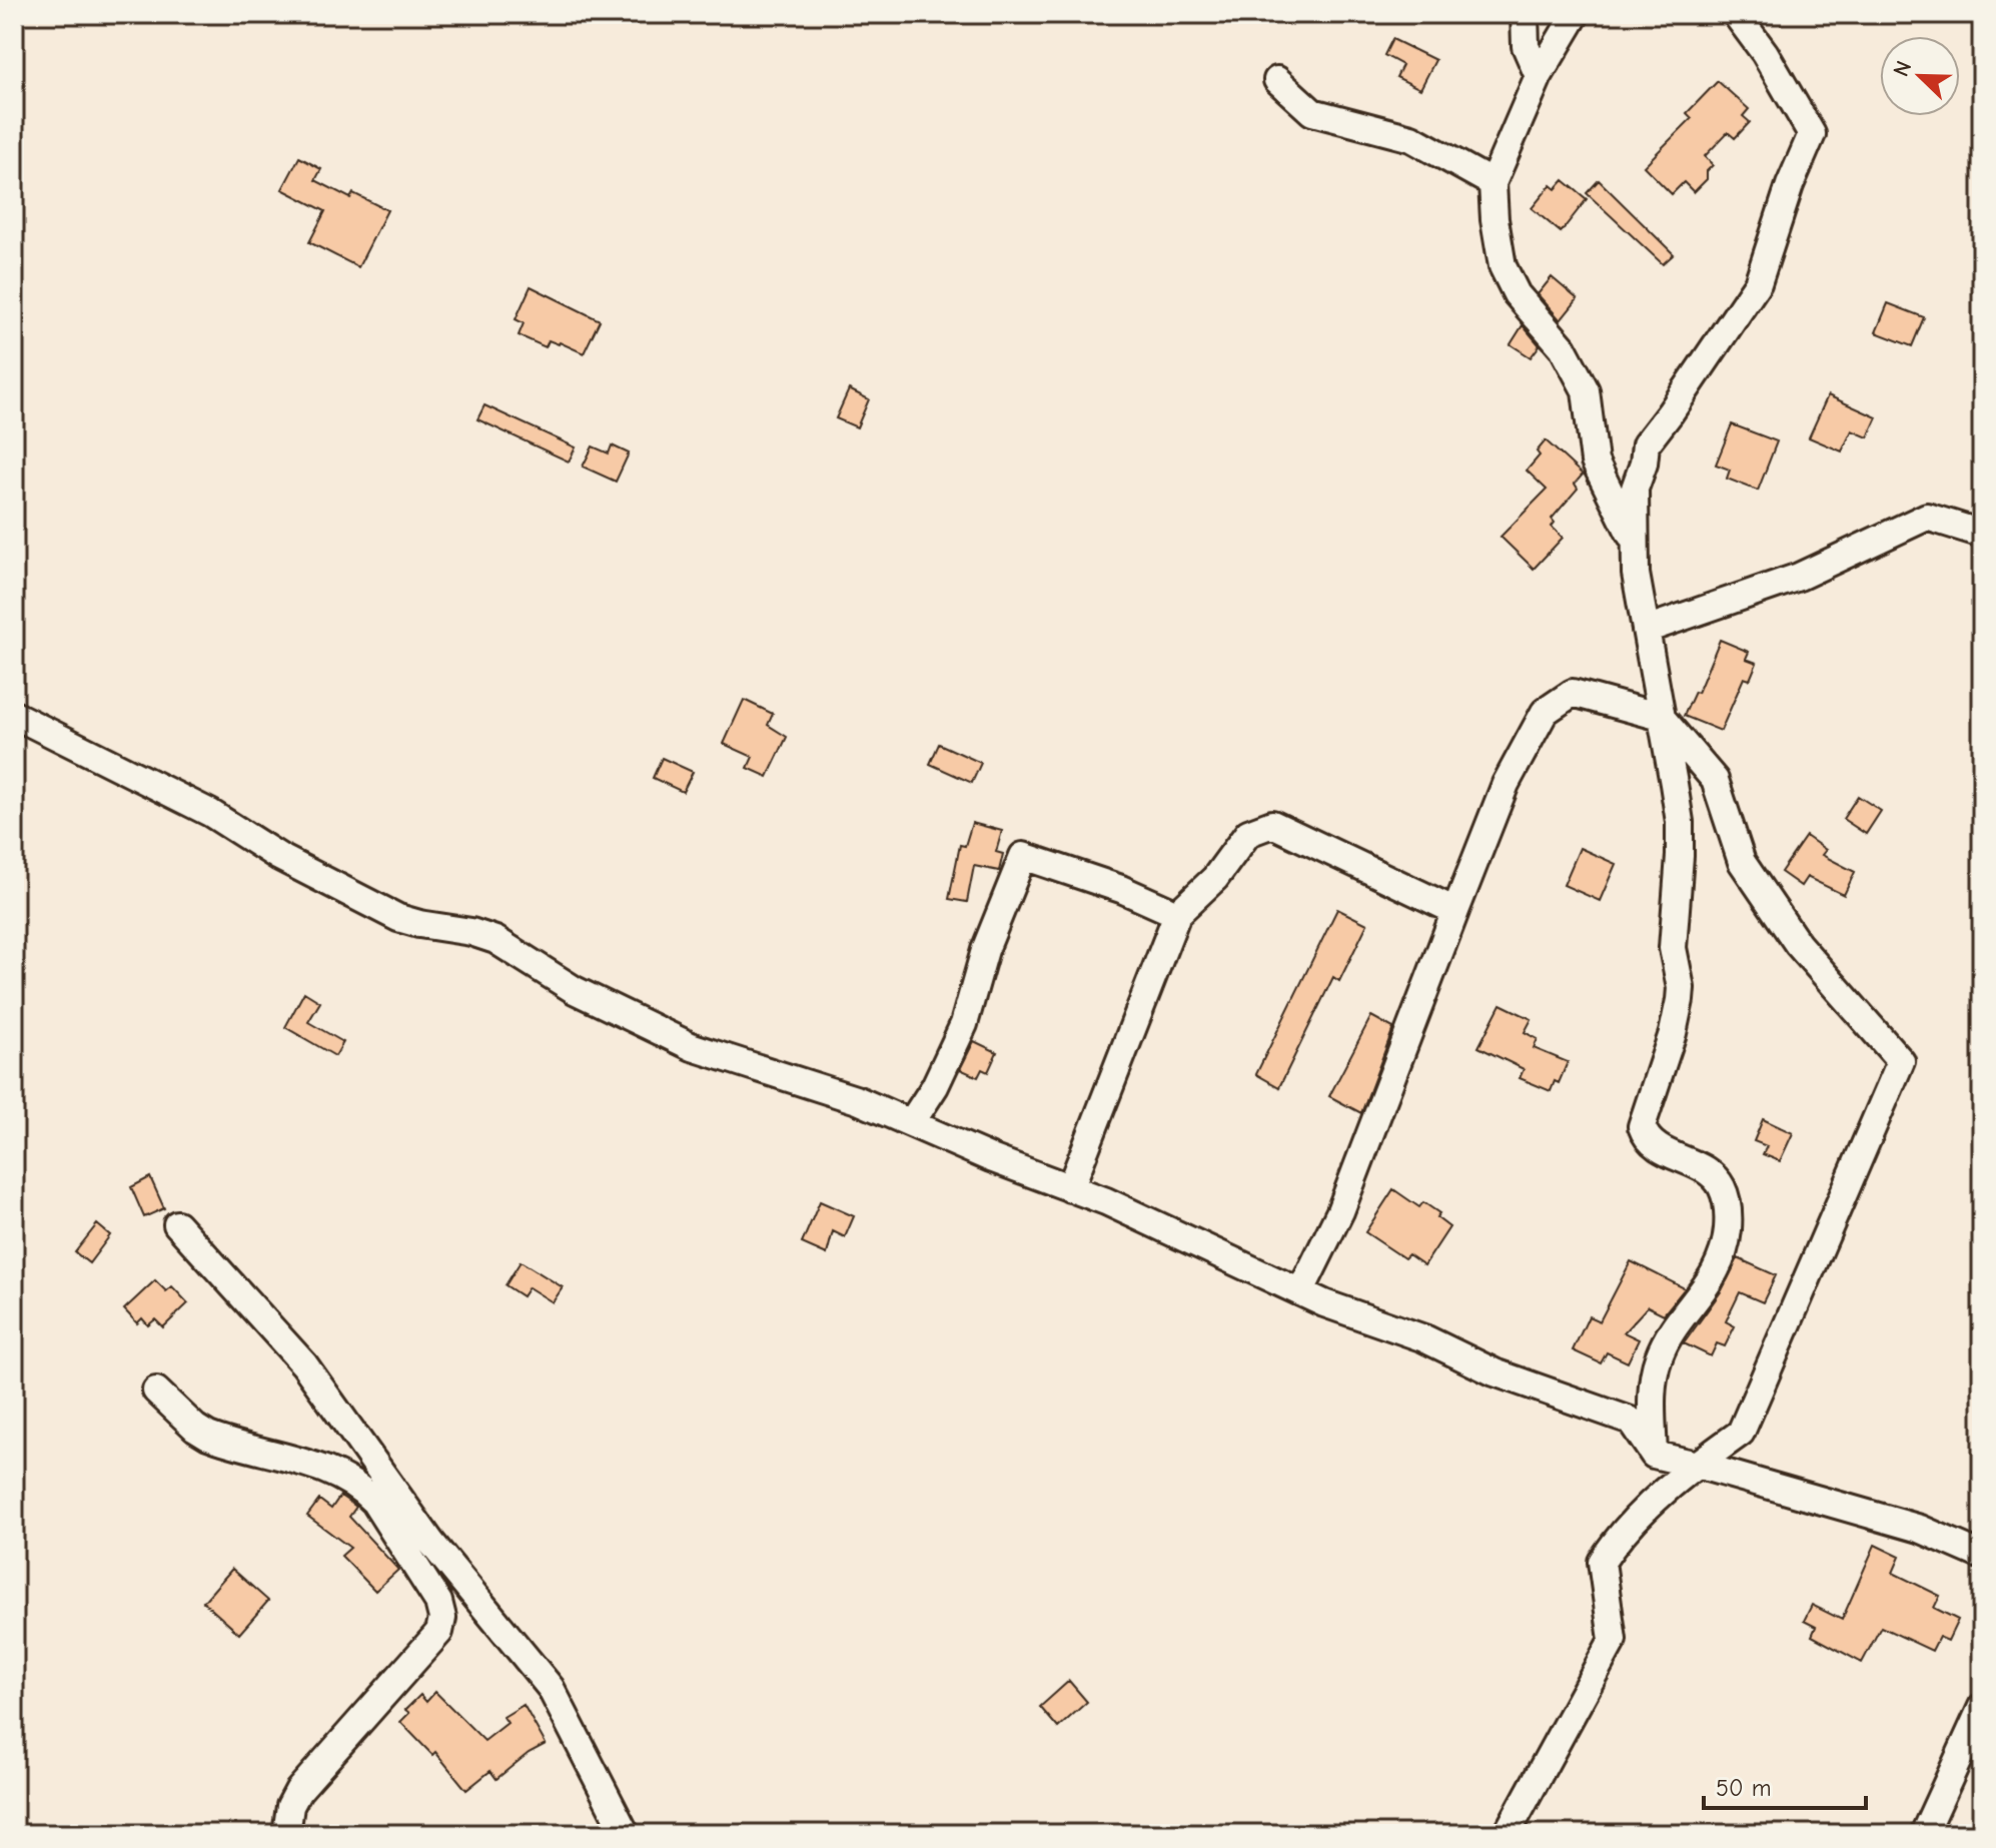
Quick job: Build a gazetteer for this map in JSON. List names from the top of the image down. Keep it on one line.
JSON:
{"scale_bar":"50 m","north":"top left"}
